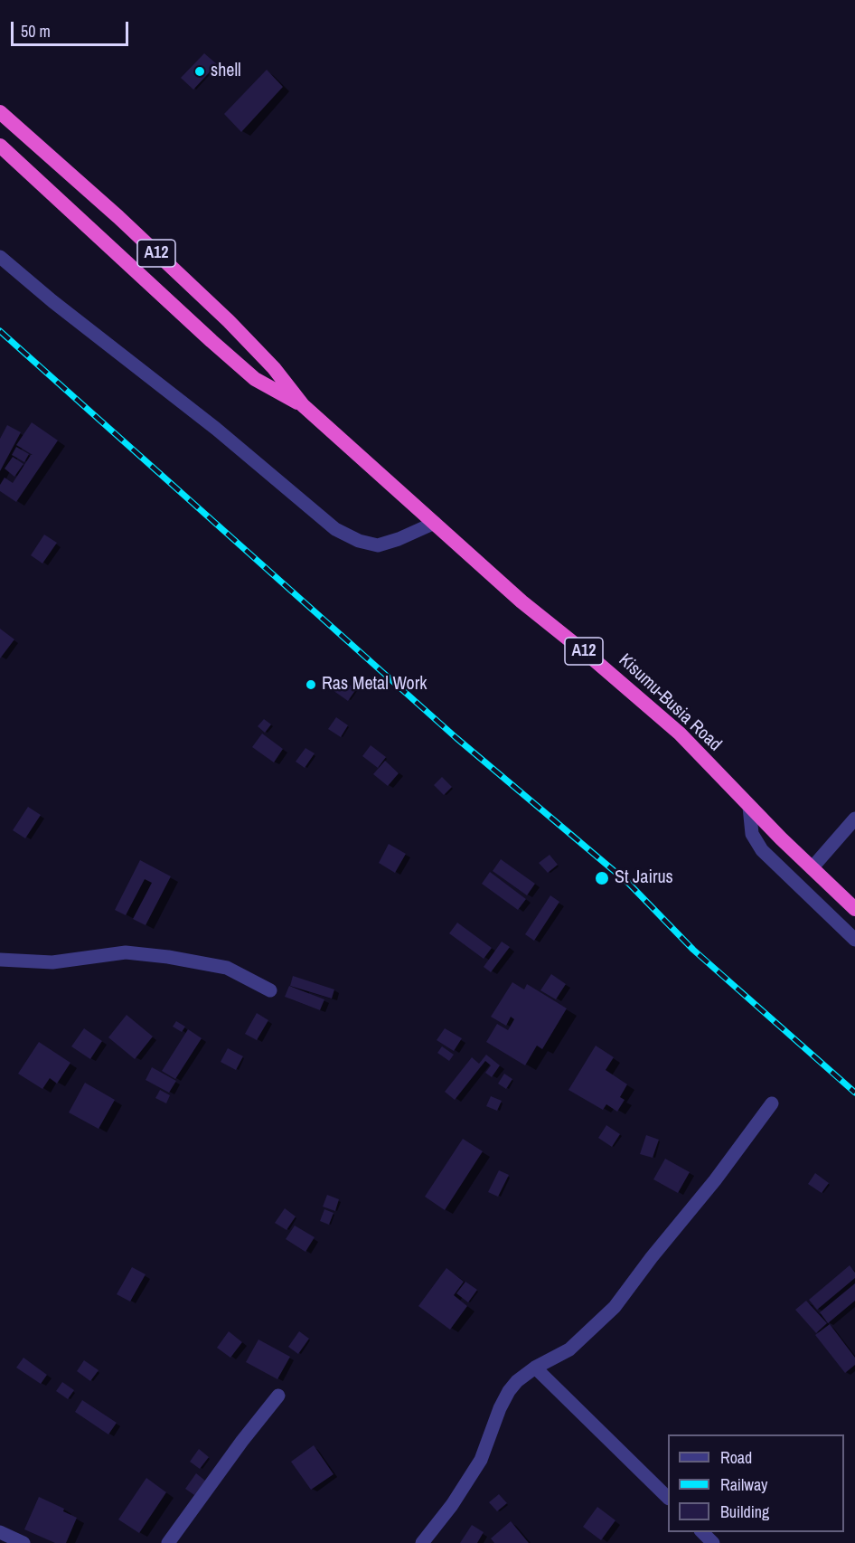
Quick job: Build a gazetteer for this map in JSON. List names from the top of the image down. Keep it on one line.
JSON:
{"streets":{"highway":["A12","Kisumu-Busia Road"]},"crossings":[["A12","Kisumu-Busia Road"]],"places":["shell","Ras Metal Work","St Jairus"],"legend":["Road","Railway","Building"],"scale_bar":"50 m"}
